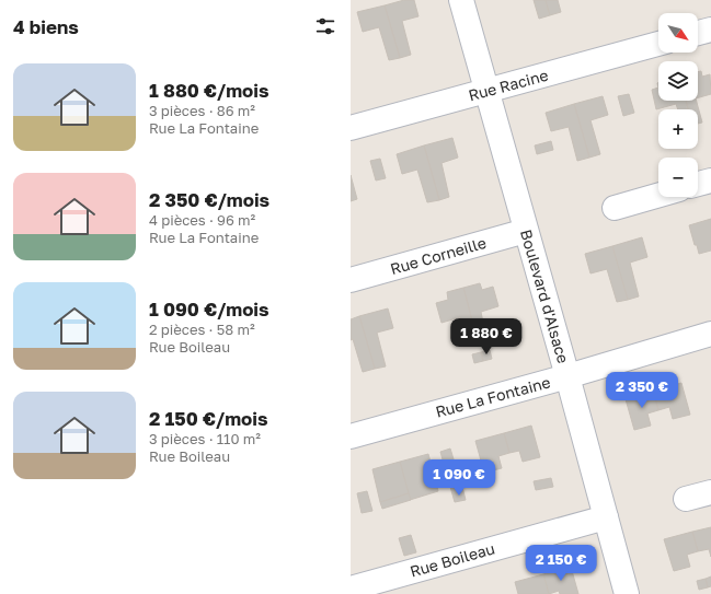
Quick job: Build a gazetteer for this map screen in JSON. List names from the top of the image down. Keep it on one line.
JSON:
{"streets":{"street":["Rue Racine","Rue Corneille","Boulevard d'Alsace","Rue La Fontaine","Rue Boileau"]},"crossings":[["Rue Racine","Boulevard d'Alsace"],["Rue Corneille","Boulevard d'Alsace"],["Boulevard d'Alsace","Rue La Fontaine"],["Boulevard d'Alsace","Rue Boileau"]],"north":"bottom right","page":{"heading":"4 biens","map_buttons":["+","−"],"list":[{"name":"1 880 €/mois","note":"3 pièces · 86 m² · Rue La Fontaine"},{"name":"2 350 €/mois","note":"4 pièces · 96 m² · Rue La Fontaine"},{"name":"1 090 €/mois","note":"2 pièces · 58 m² · Rue Boileau"},{"name":"2 150 €/mois","note":"3 pièces · 110 m² · Rue Boileau"}],"price":["1 880 €","2 350 €","1 090 €","2 150 €"]}}
